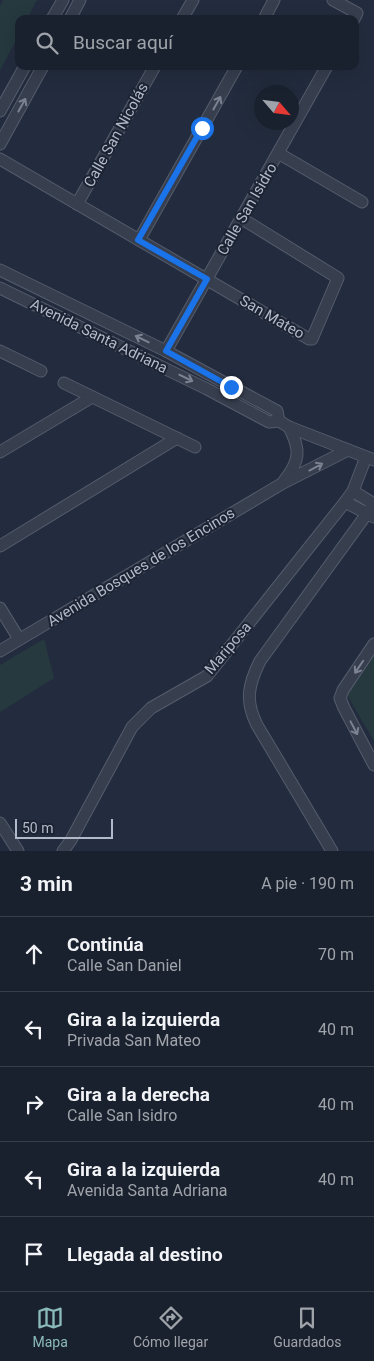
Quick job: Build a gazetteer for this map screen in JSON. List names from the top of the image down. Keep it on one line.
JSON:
{"streets":{"street":["Calle San Nicolás","Calle San Isidro","San Mateo","Avenida Santa Adriana","Avenida Bosques de los Encinos","Mariposa"]},"crossings":[["Calle San Isidro","San Mateo"],["Calle San Isidro","Avenida Santa Adriana"],["Avenida Santa Adriana","Avenida Bosques de los Encinos"],["Avenida Santa Adriana","Mariposa"]],"scale_bar":"50 m","north":"bottom right","page":{"search":"Buscar aquí","scale":"50 m","heading":["3 min","A pie · 190 m"],"list":[["Continúa","Calle San Daniel","70 m"],["Gira a la izquierda","Privada San Mateo","40 m"],["Gira a la derecha","Calle San Isidro","40 m"],["Gira a la izquierda","Avenida Santa Adriana","40 m"],"Llegada al destino"],"nav":["Mapa","Cómo llegar","Guardados"]}}
